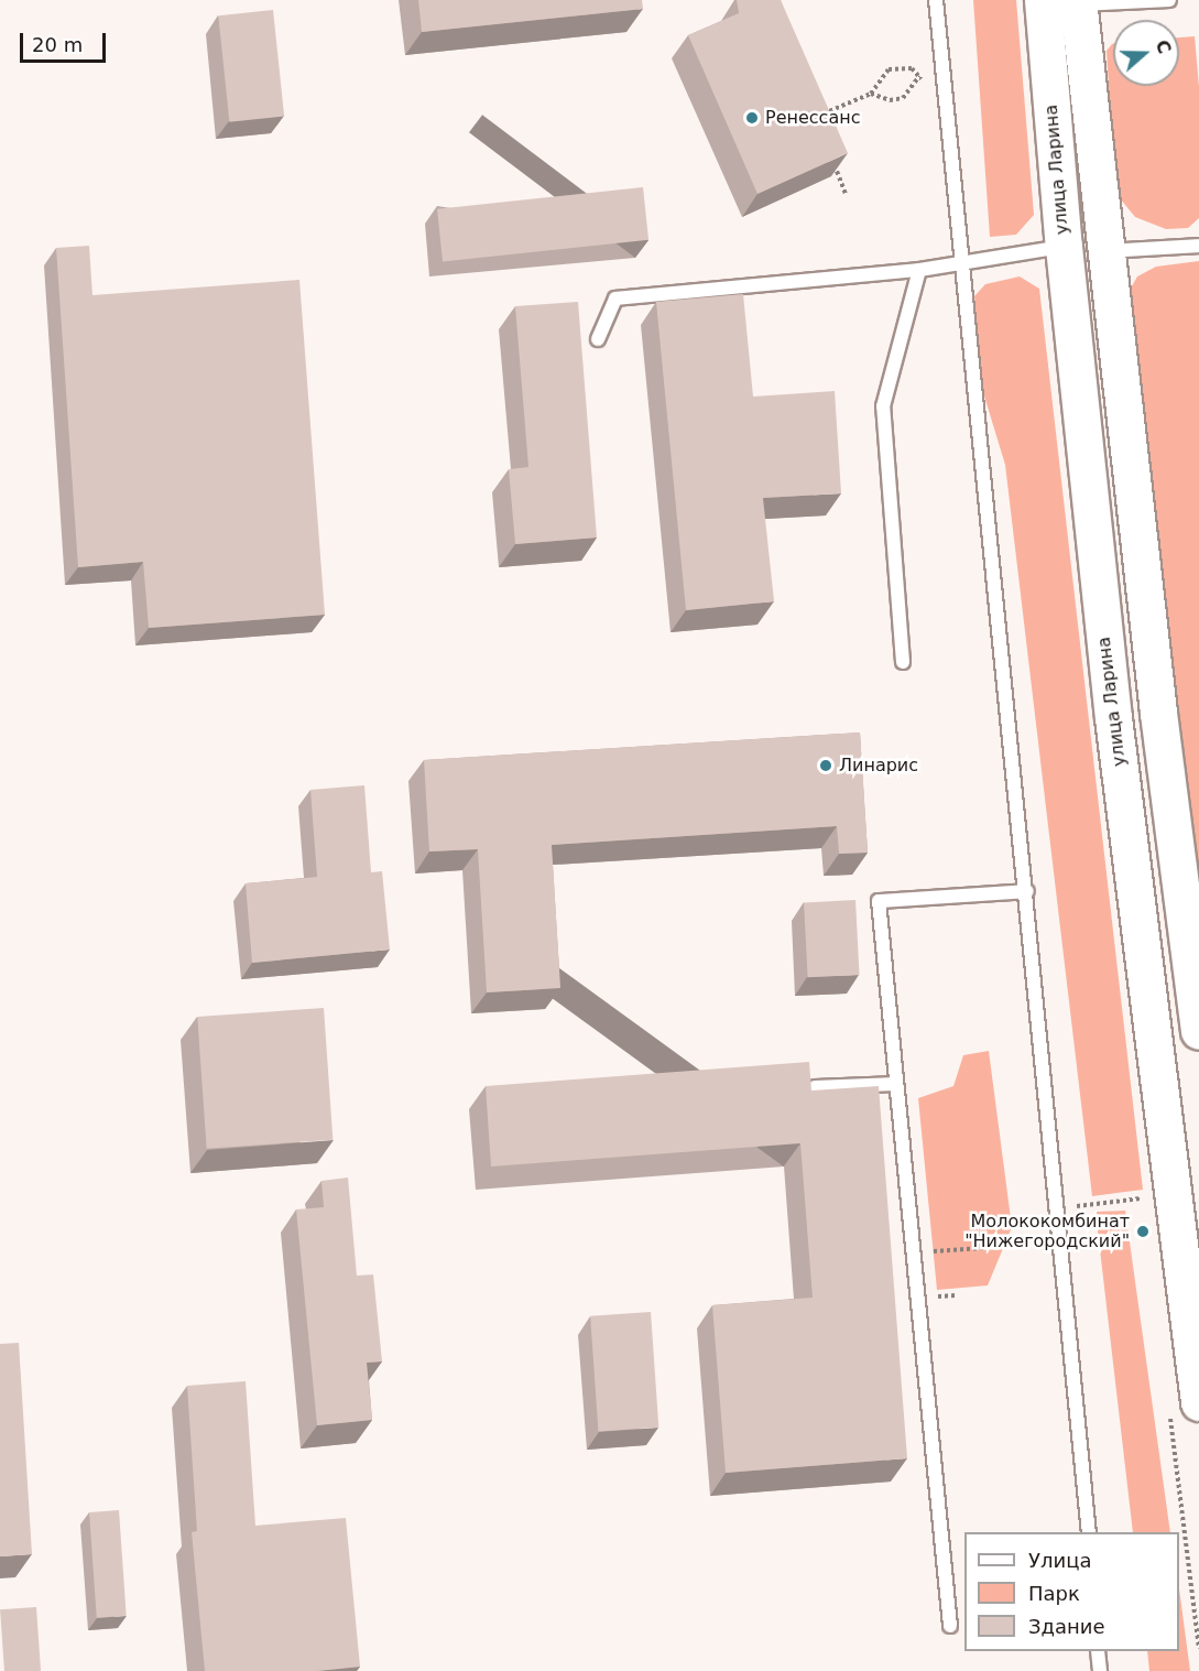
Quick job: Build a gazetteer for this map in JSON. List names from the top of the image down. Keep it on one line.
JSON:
{"streets":{"main road":["улица Ларина"]},"places":["Ренессанс","Линарис","Молококомбинат \"Нижегородский\""],"legend":["Улица","Парк","Здание"],"scale_bar":"20 m","north":"right"}
